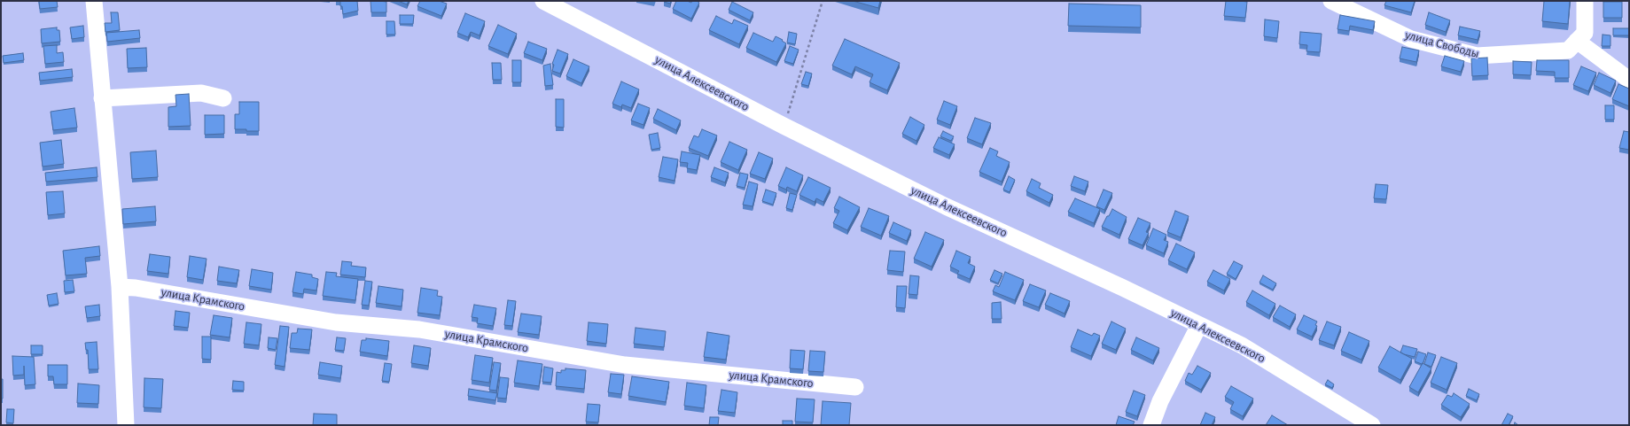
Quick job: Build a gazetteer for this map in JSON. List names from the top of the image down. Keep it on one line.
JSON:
{"streets":{"street":["улица Свободы","улица Алексеевского","улица Крамского"]}}
